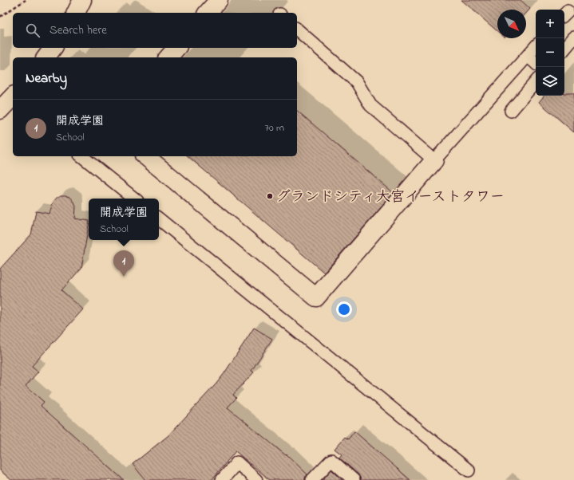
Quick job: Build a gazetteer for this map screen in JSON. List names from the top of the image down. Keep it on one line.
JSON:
{"places":["グランドシティ大宮イーストタワー"],"north":"bottom right","page":{"map_buttons":["+","−"],"search":"Search here","heading":"Nearby","list":[{"mark":"1","name":"開成学園","note":"School","value":"70 m"}],"popup":["開成学園","School"],"pins":"1"}}
